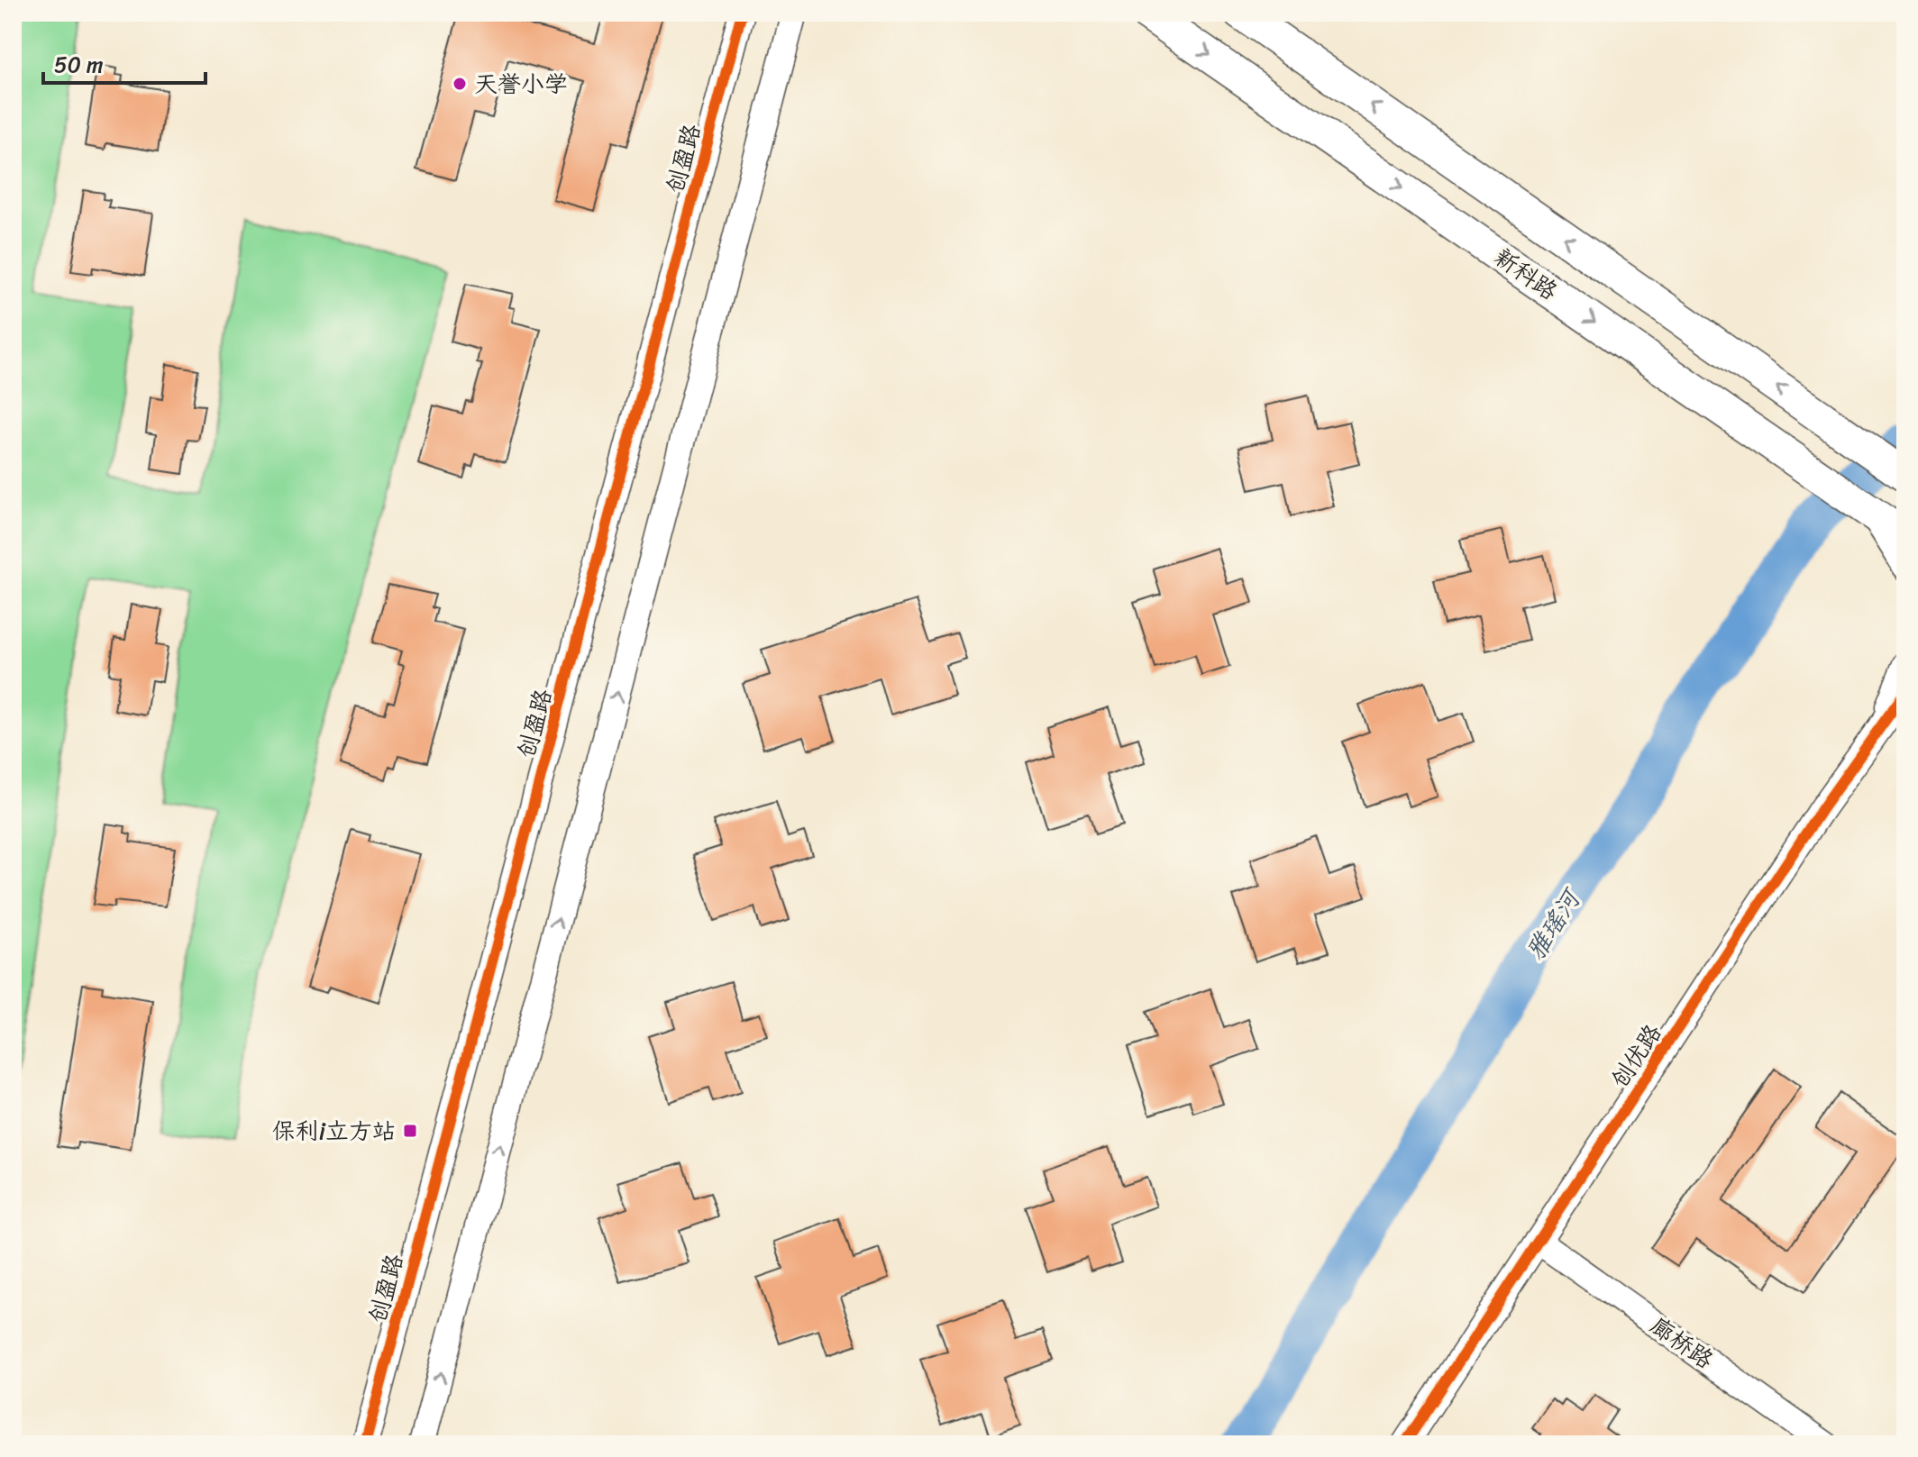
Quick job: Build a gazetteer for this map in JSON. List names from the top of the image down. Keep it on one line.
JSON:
{"streets":{"main road":["新科路"],"street":["创盈路","创优路","廊桥路"]},"crossings":[["创优路","廊桥路"]],"water":["雅瑶河"],"places":{"other":["天誉小学"],"transit":["保利i立方站"]},"scale_bar":"50 m"}
